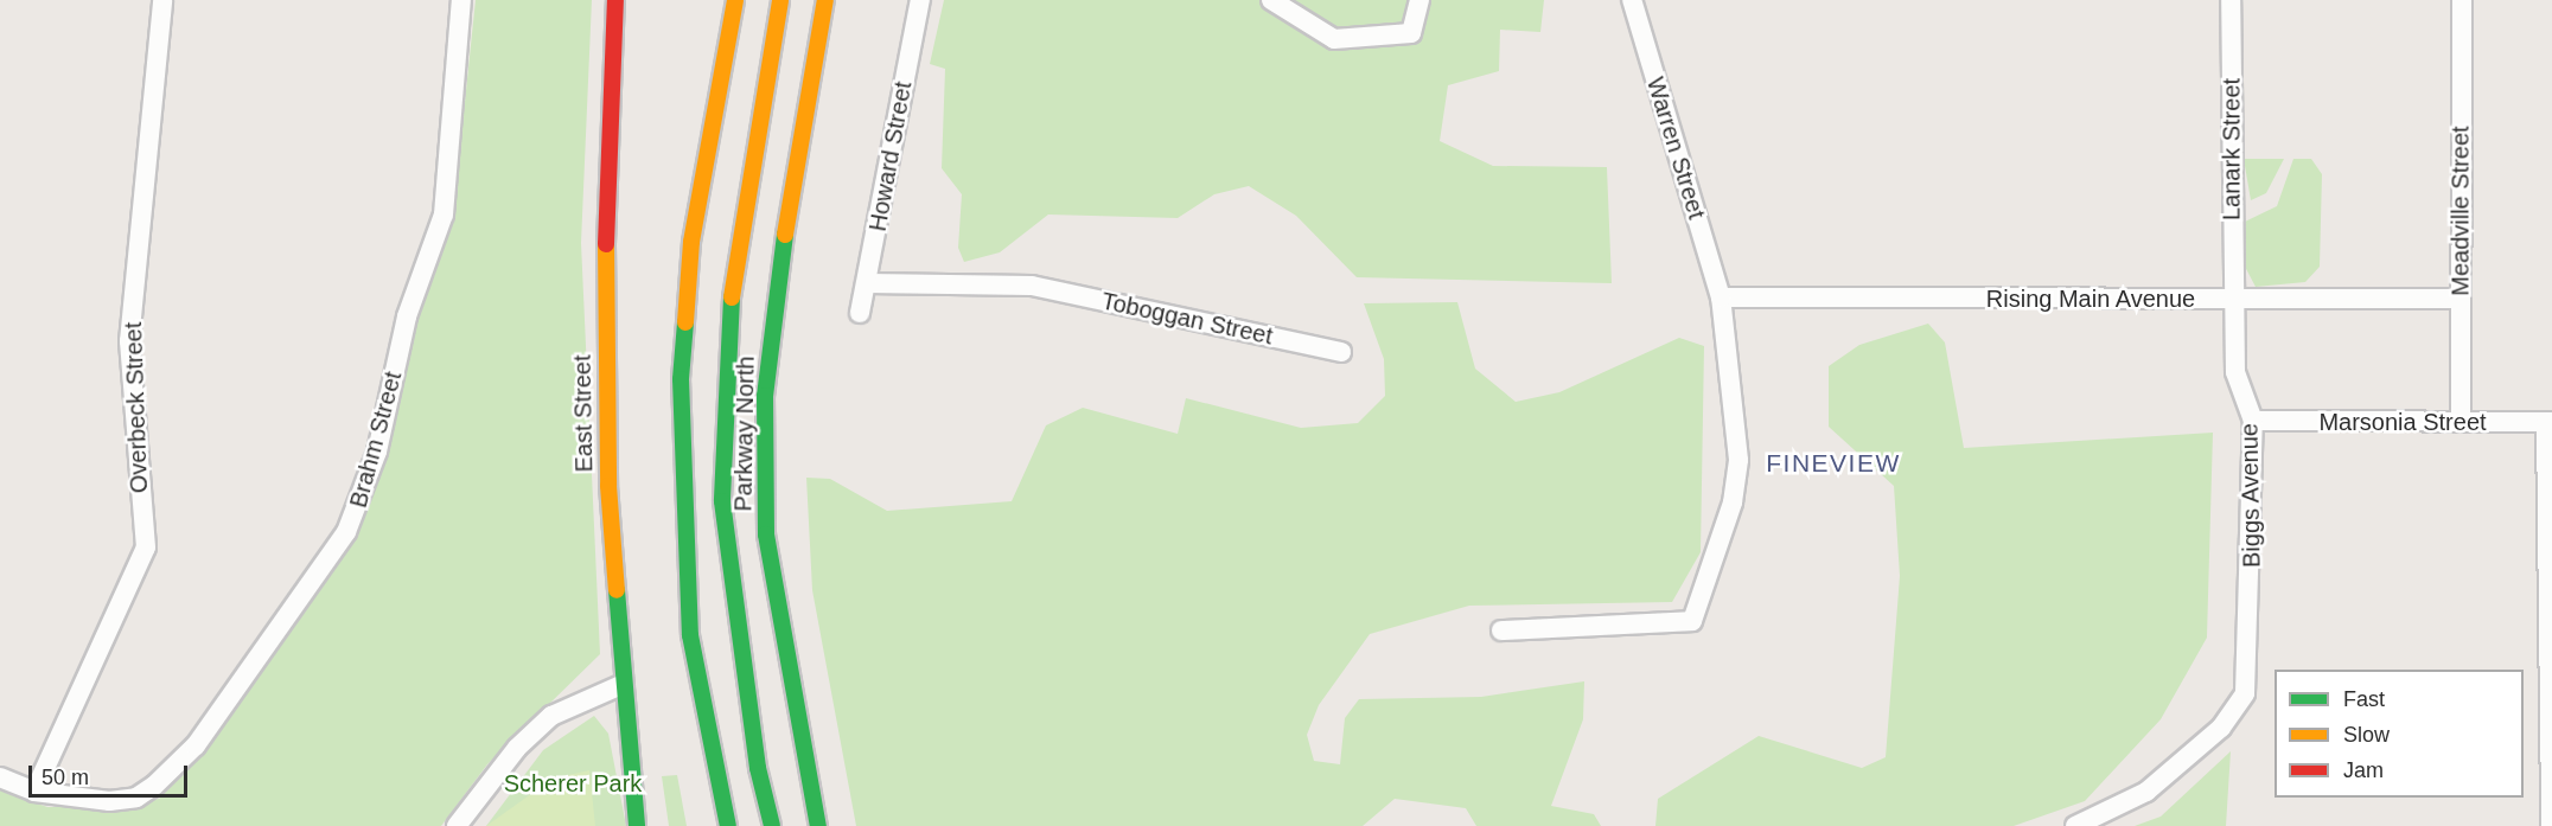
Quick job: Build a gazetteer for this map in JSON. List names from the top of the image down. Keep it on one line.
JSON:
{"streets":{"main road":["East Street","Parkway North"],"street":["Warren Street","Lanark Street","Howard Street","Meadville Street","Rising Main Avenue","Toboggan Street","Overbeck Street","Marsonia Street","Brahm Street","Biggs Avenue"]},"crossings":[["Warren Street","Rising Main Avenue"],["Lanark Street","Rising Main Avenue"],["Lanark Street","Biggs Avenue"],["Howard Street","Toboggan Street"],["Meadville Street","Rising Main Avenue"],["Meadville Street","Marsonia Street"],["Rising Main Avenue","Biggs Avenue"],["Overbeck Street","Brahm Street"],["Marsonia Street","Biggs Avenue"]],"districts":["FINEVIEW"],"parks":["Scherer Park"],"legend":["Fast","Slow","Jam"],"scale_bar":"50 m"}
